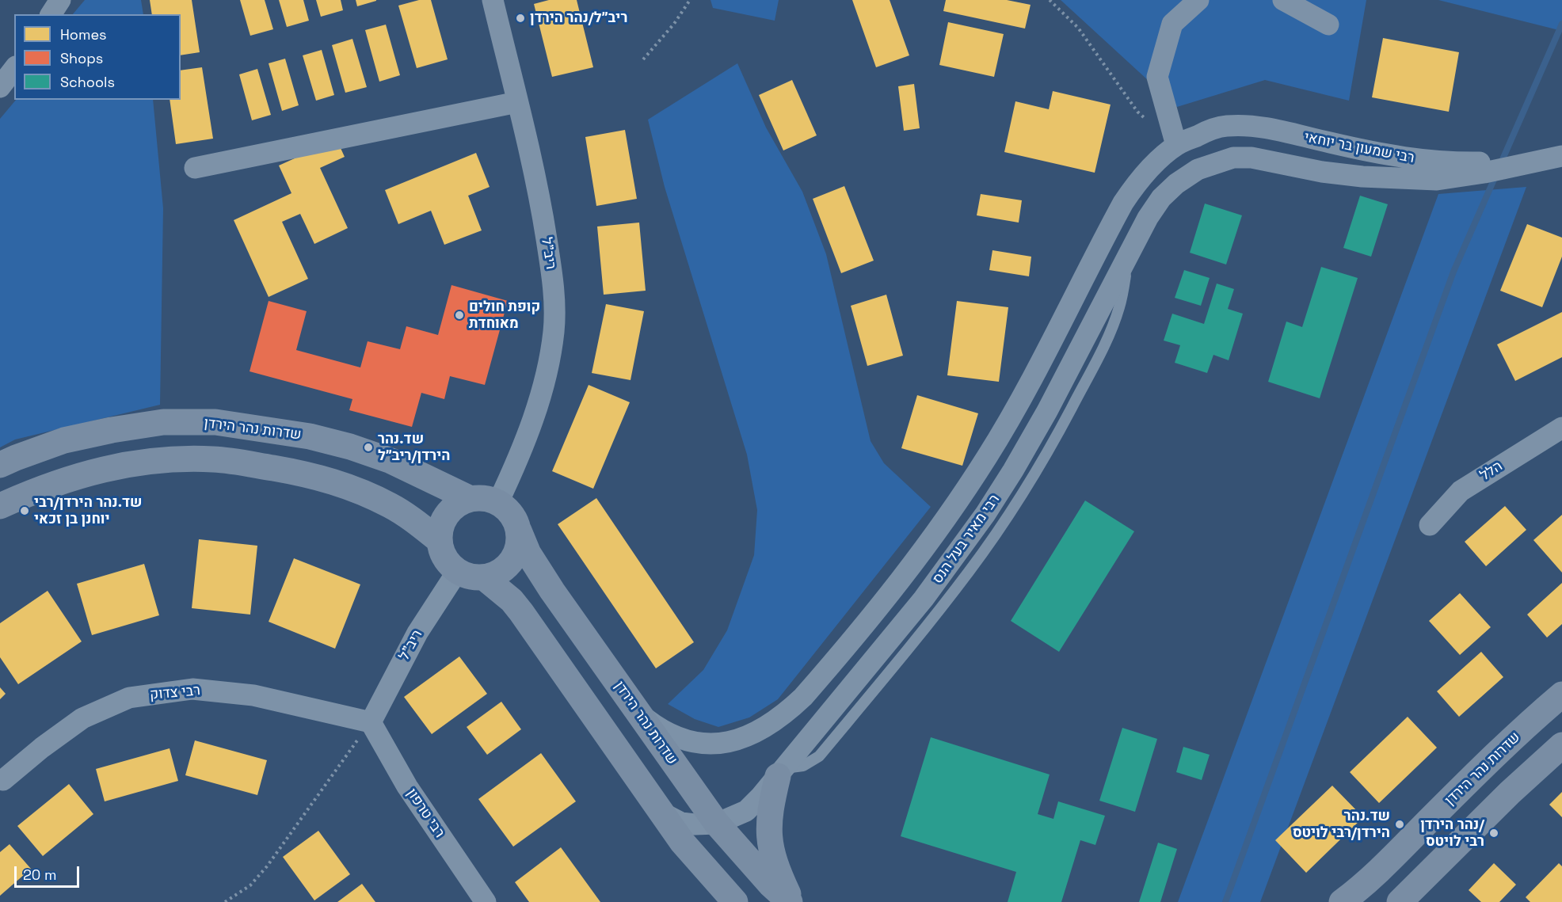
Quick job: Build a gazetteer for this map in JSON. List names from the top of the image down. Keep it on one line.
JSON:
{"streets":{"main road":["שדרות נהר הירדן"],"street":["רבי שמעון בר יוחאי","ריב\"ל","הלל","רבי מאיר בעל הנס","רבי צדוק","רבי טרפון"]},"crossings":[["רבי שמעון בר יוחאי","רבי מאיר בעל הנס"],["ריב\"ל","שדרות נהר הירדן"],["ריב\"ל","רבי צדוק"],["ריב\"ל","רבי טרפון"],["שדרות נהר הירדן","רבי מאיר בעל הנס"],["רבי צדוק","רבי טרפון"]],"places":["ריב״ל/נהר הירדן","קופת חולים מאוחדת","שד.נהר הירדן/ריב״ל","שד.נהר הירדן/רבי יוחנן בן זכאי","שד.נהר הירדן/רבי לויטס","נהר הירדן/ רבי לויטס"],"legend":["Homes","Shops","Schools"],"scale_bar":"20 m"}
